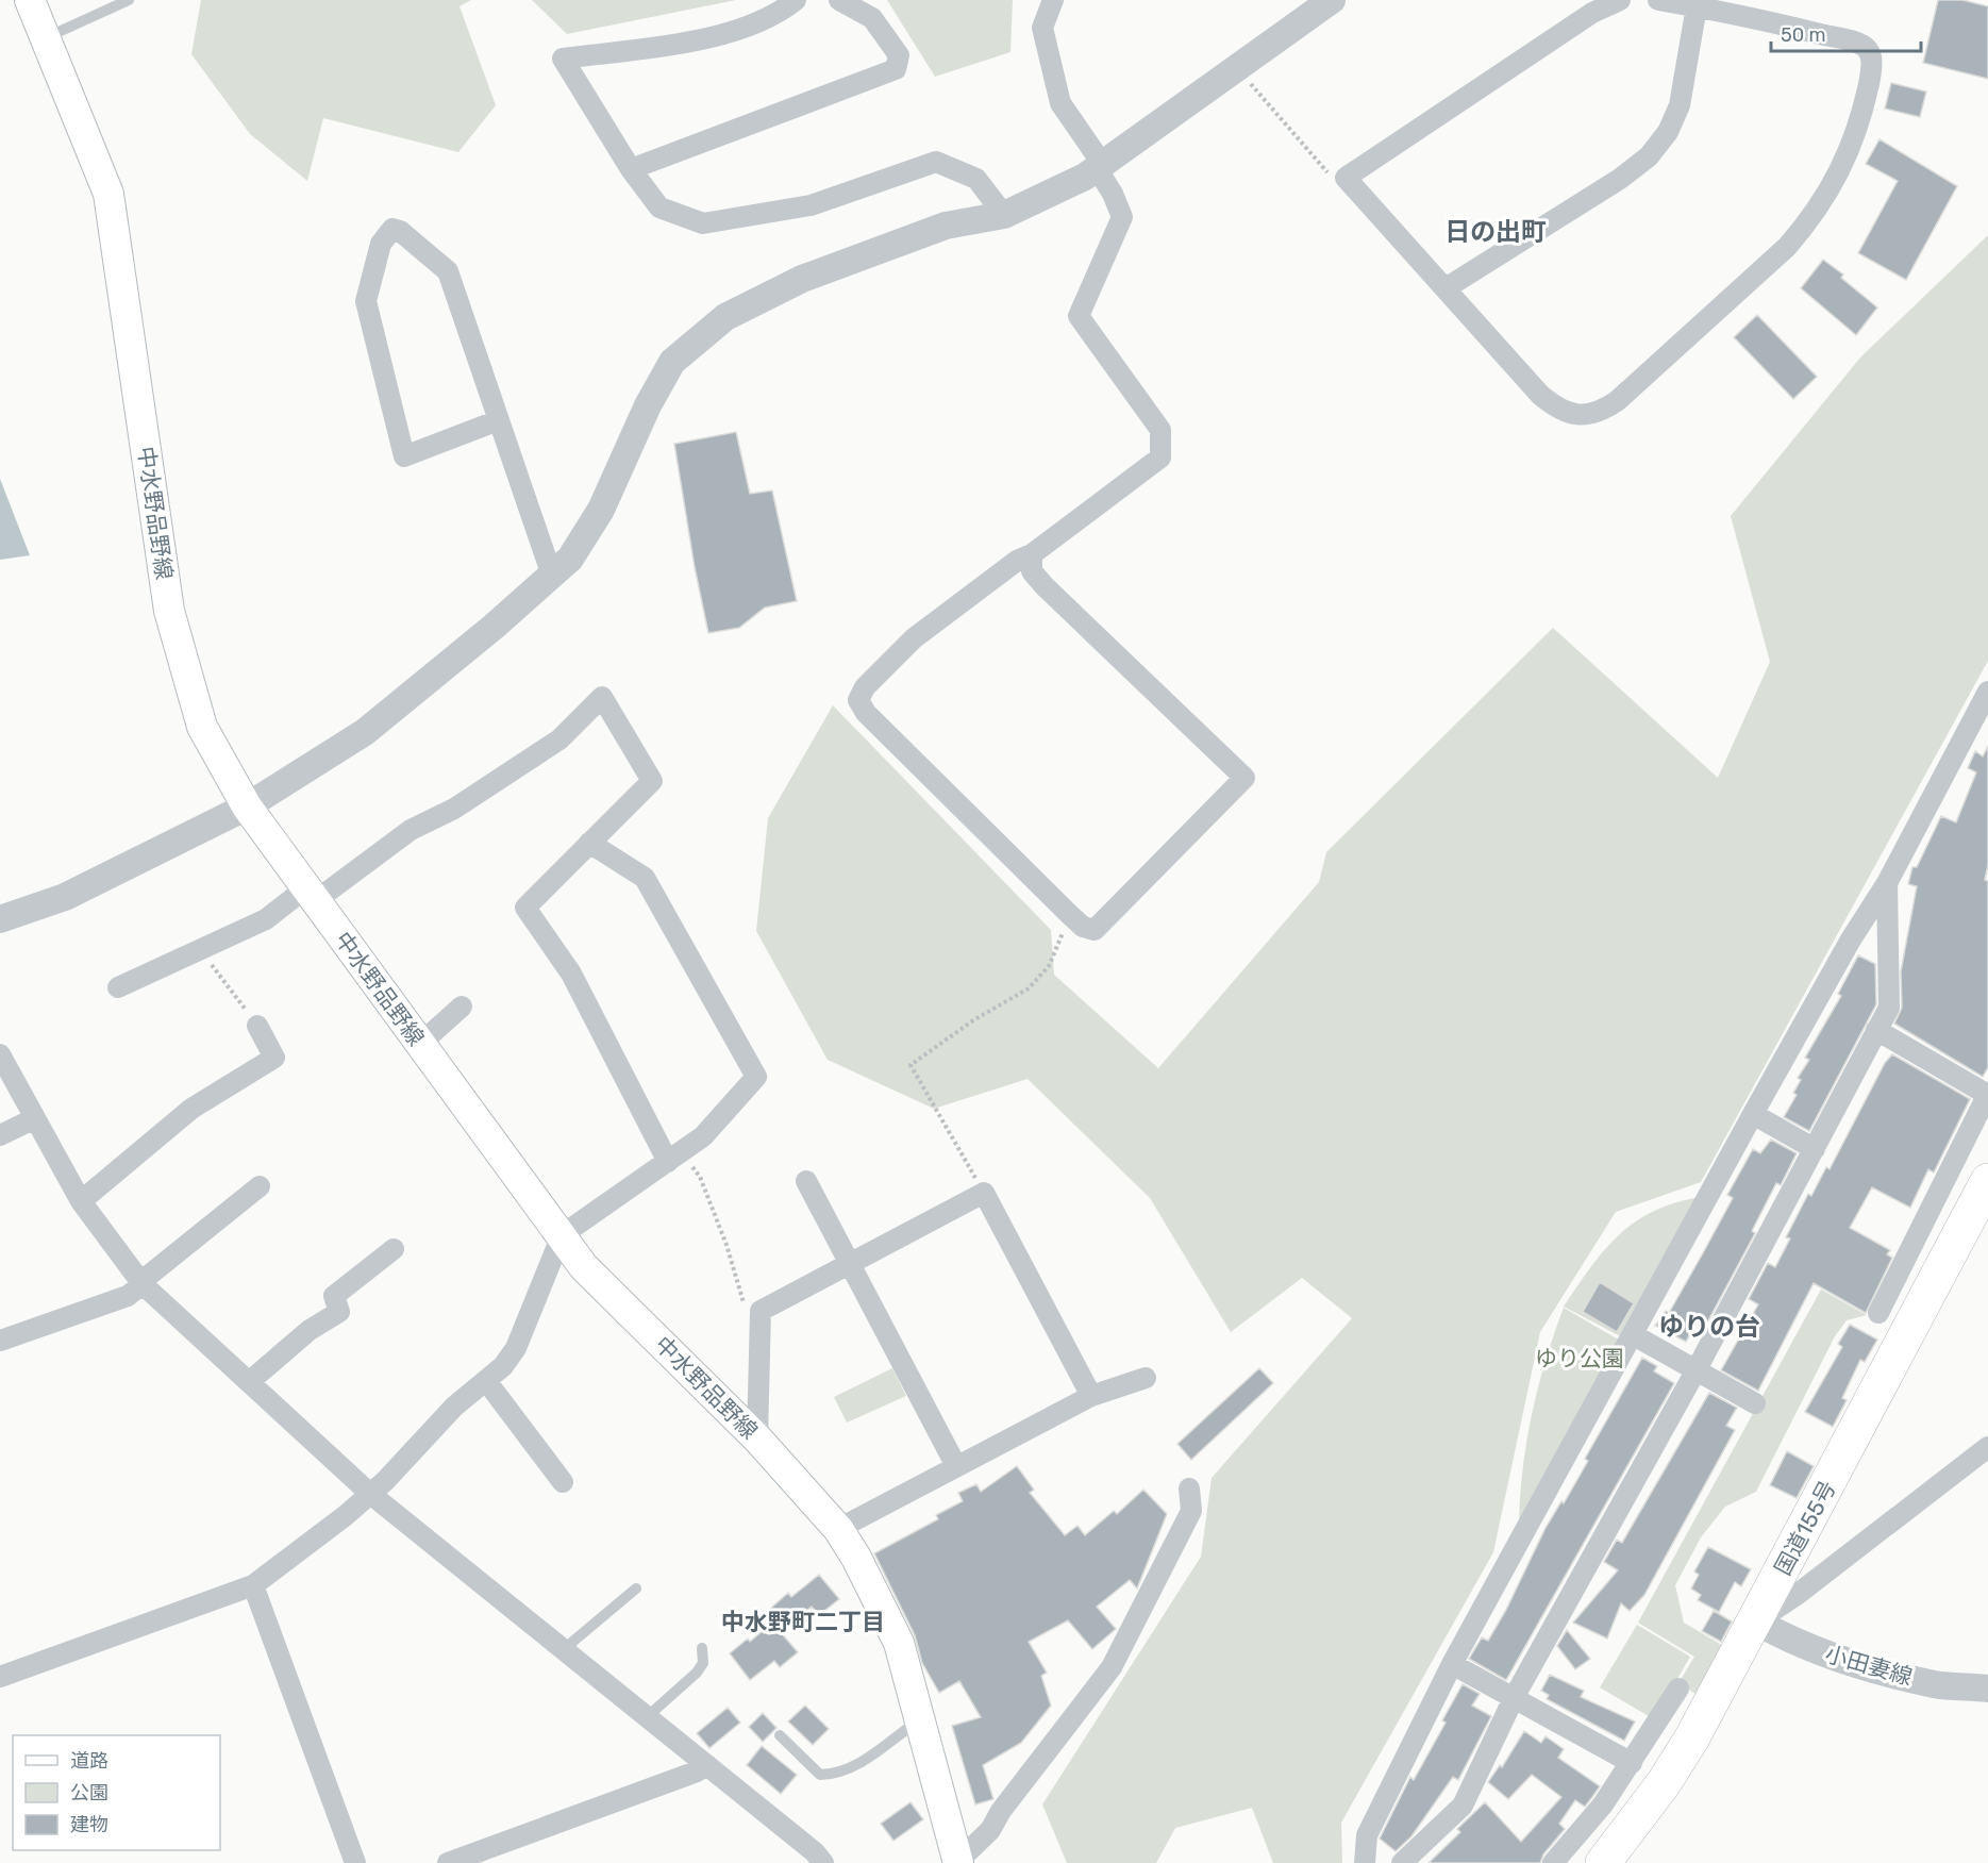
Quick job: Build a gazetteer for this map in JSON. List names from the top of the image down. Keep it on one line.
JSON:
{"streets":{"highway":["国道155号"],"main road":["中水野品野線"],"street":["小田妻線"]},"crossings":[["国道155号","小田妻線"]],"districts":["日の出町","ゆりの台","中水野町二丁目"],"parks":["ゆり公園"],"legend":["道路","公園","建物"],"scale_bar":"50 m"}
